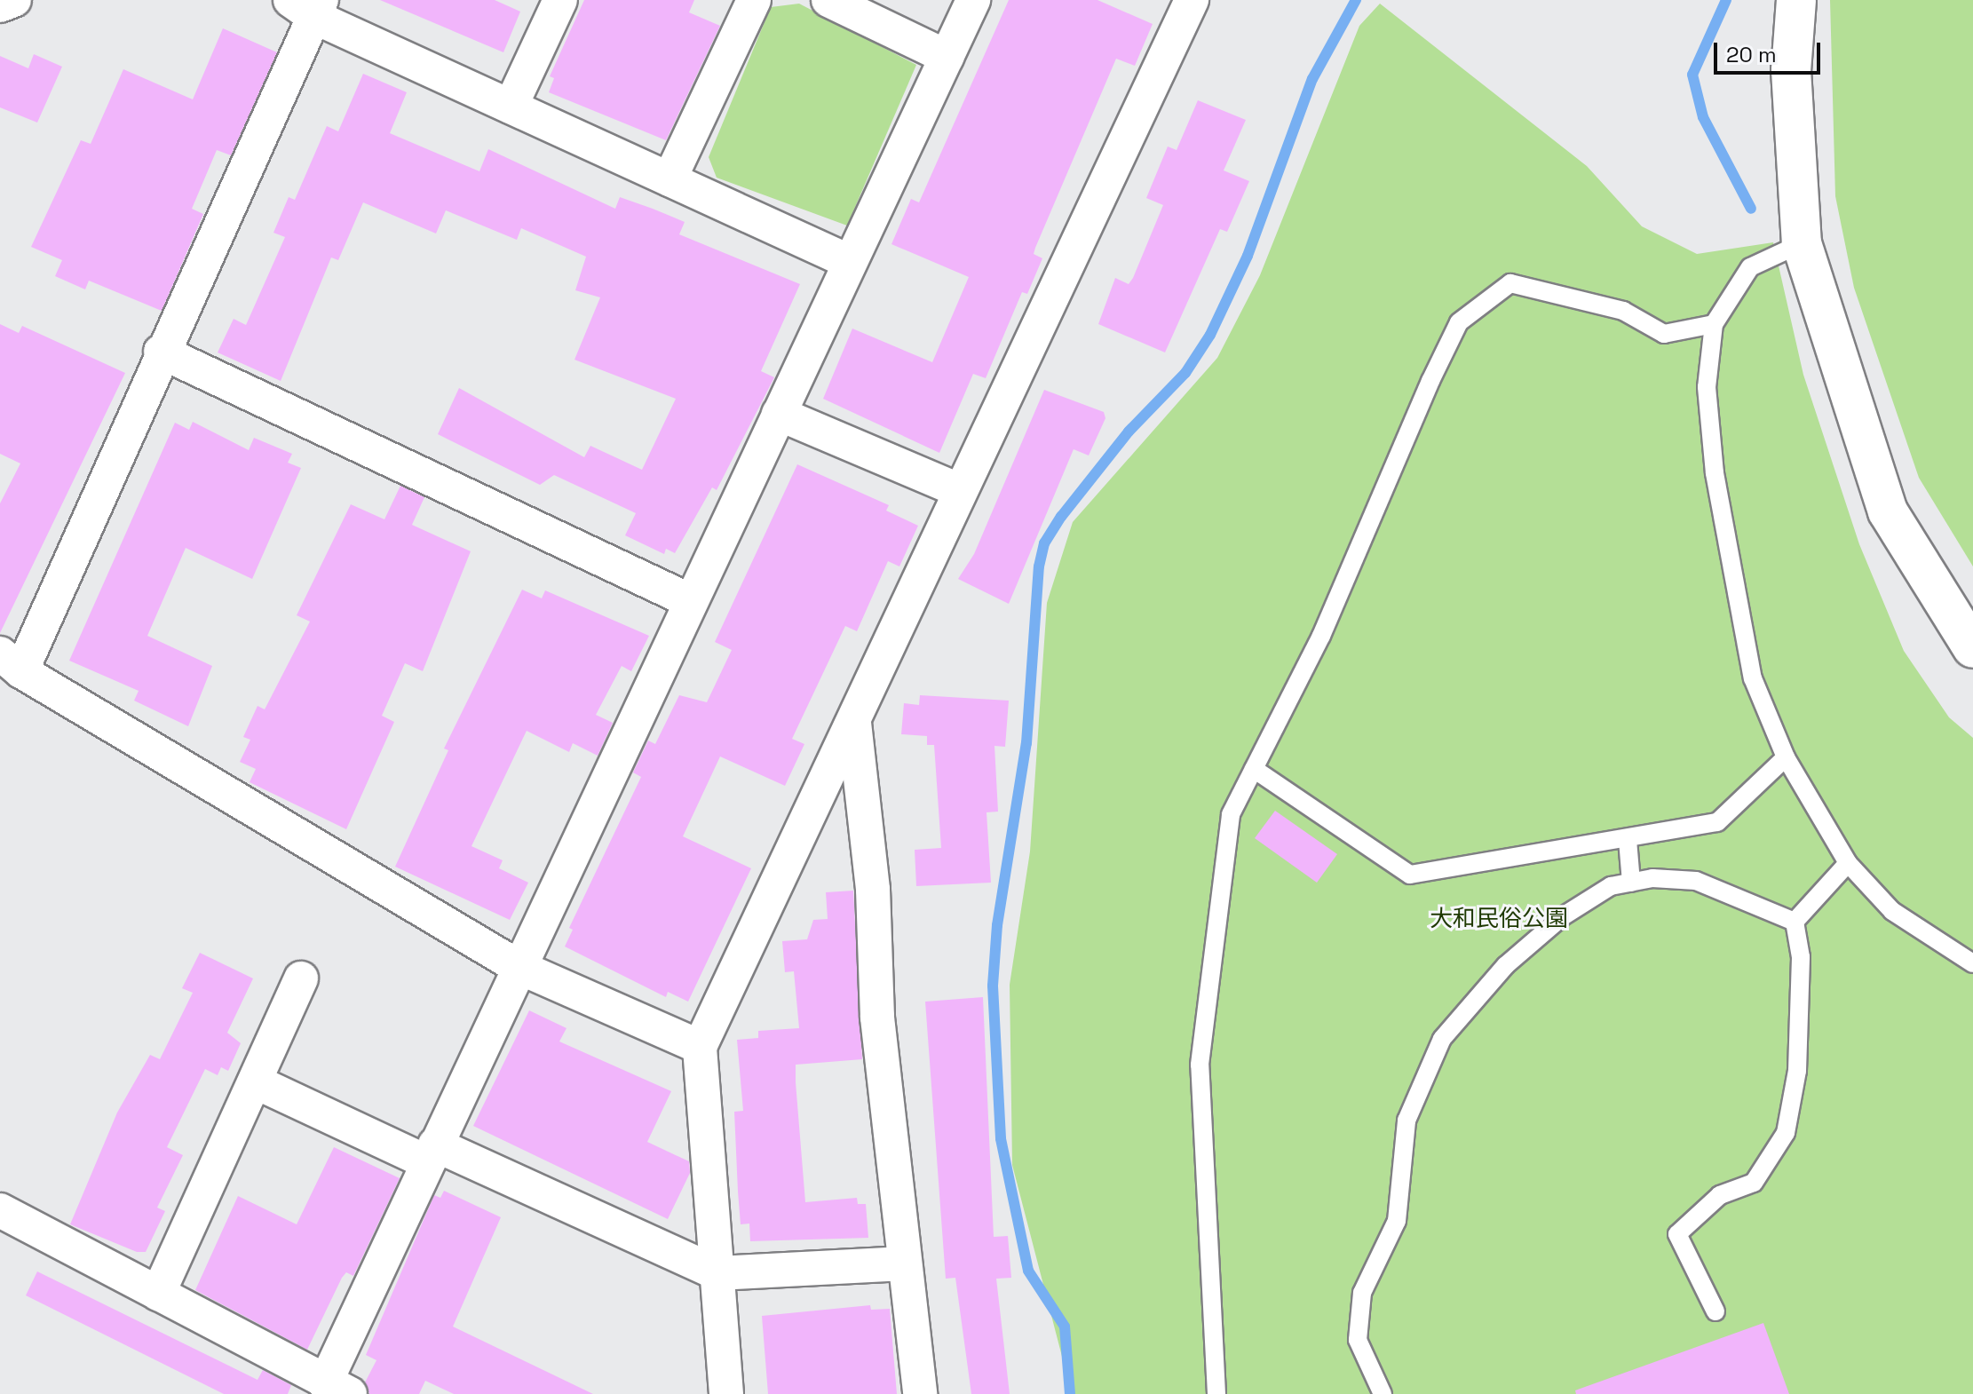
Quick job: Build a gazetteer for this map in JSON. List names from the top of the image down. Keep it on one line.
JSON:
{"parks":["大和民俗公園"],"scale_bar":"20 m"}
